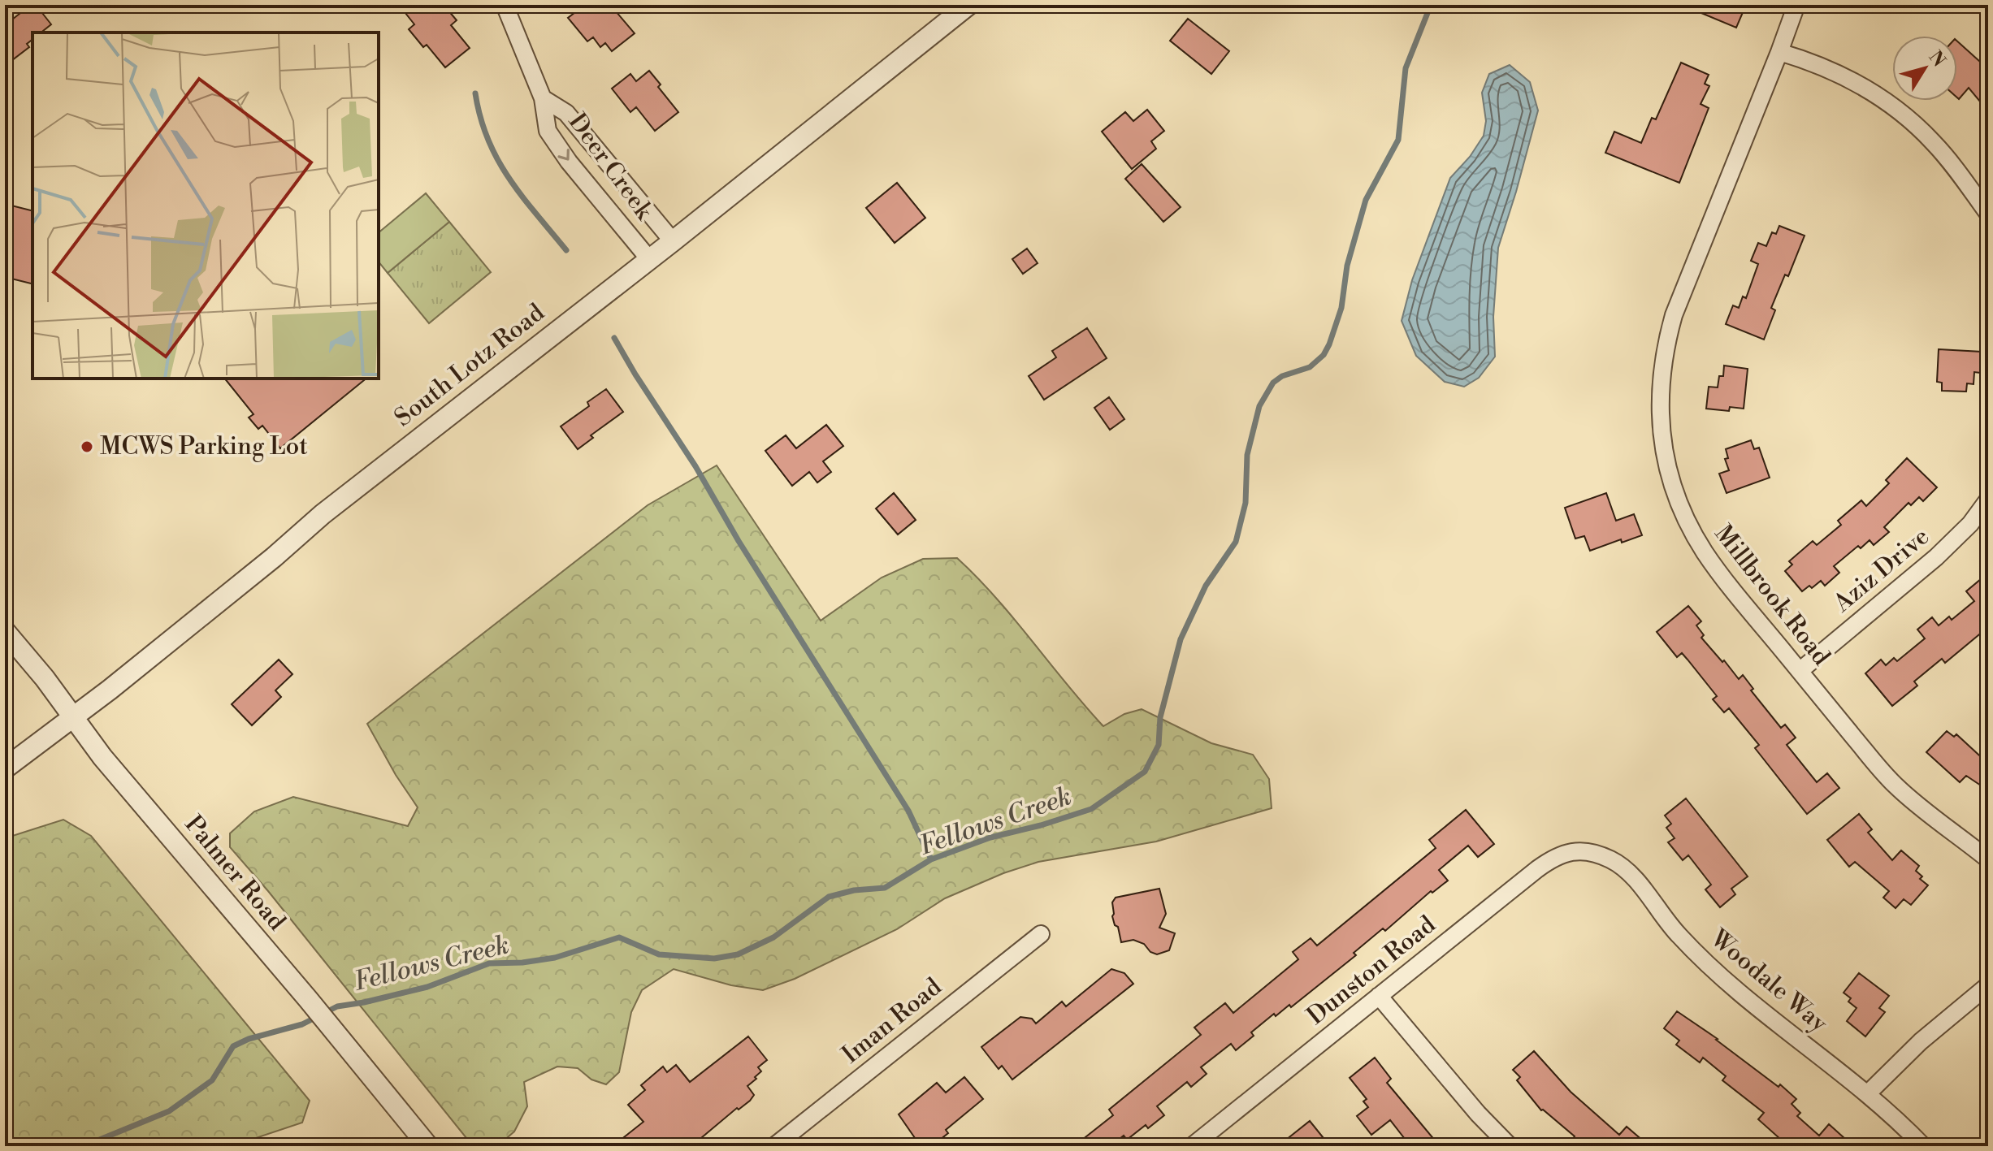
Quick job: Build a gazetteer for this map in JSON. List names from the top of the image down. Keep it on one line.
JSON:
{"streets":{"street":["Deer Creek","South Lotz Road","Aziz Drive","Millbrook Road","Palmer Road","Dunston Road","Woodale Way","Iman Road"]},"crossings":[["Deer Creek","South Lotz Road"],["South Lotz Road","Palmer Road"],["Aziz Drive","Millbrook Road"],["Dunston Road","Woodale Way"]],"water":["Fellows Creek"],"places":["MCWS Parking Lot"],"north":"top right"}
